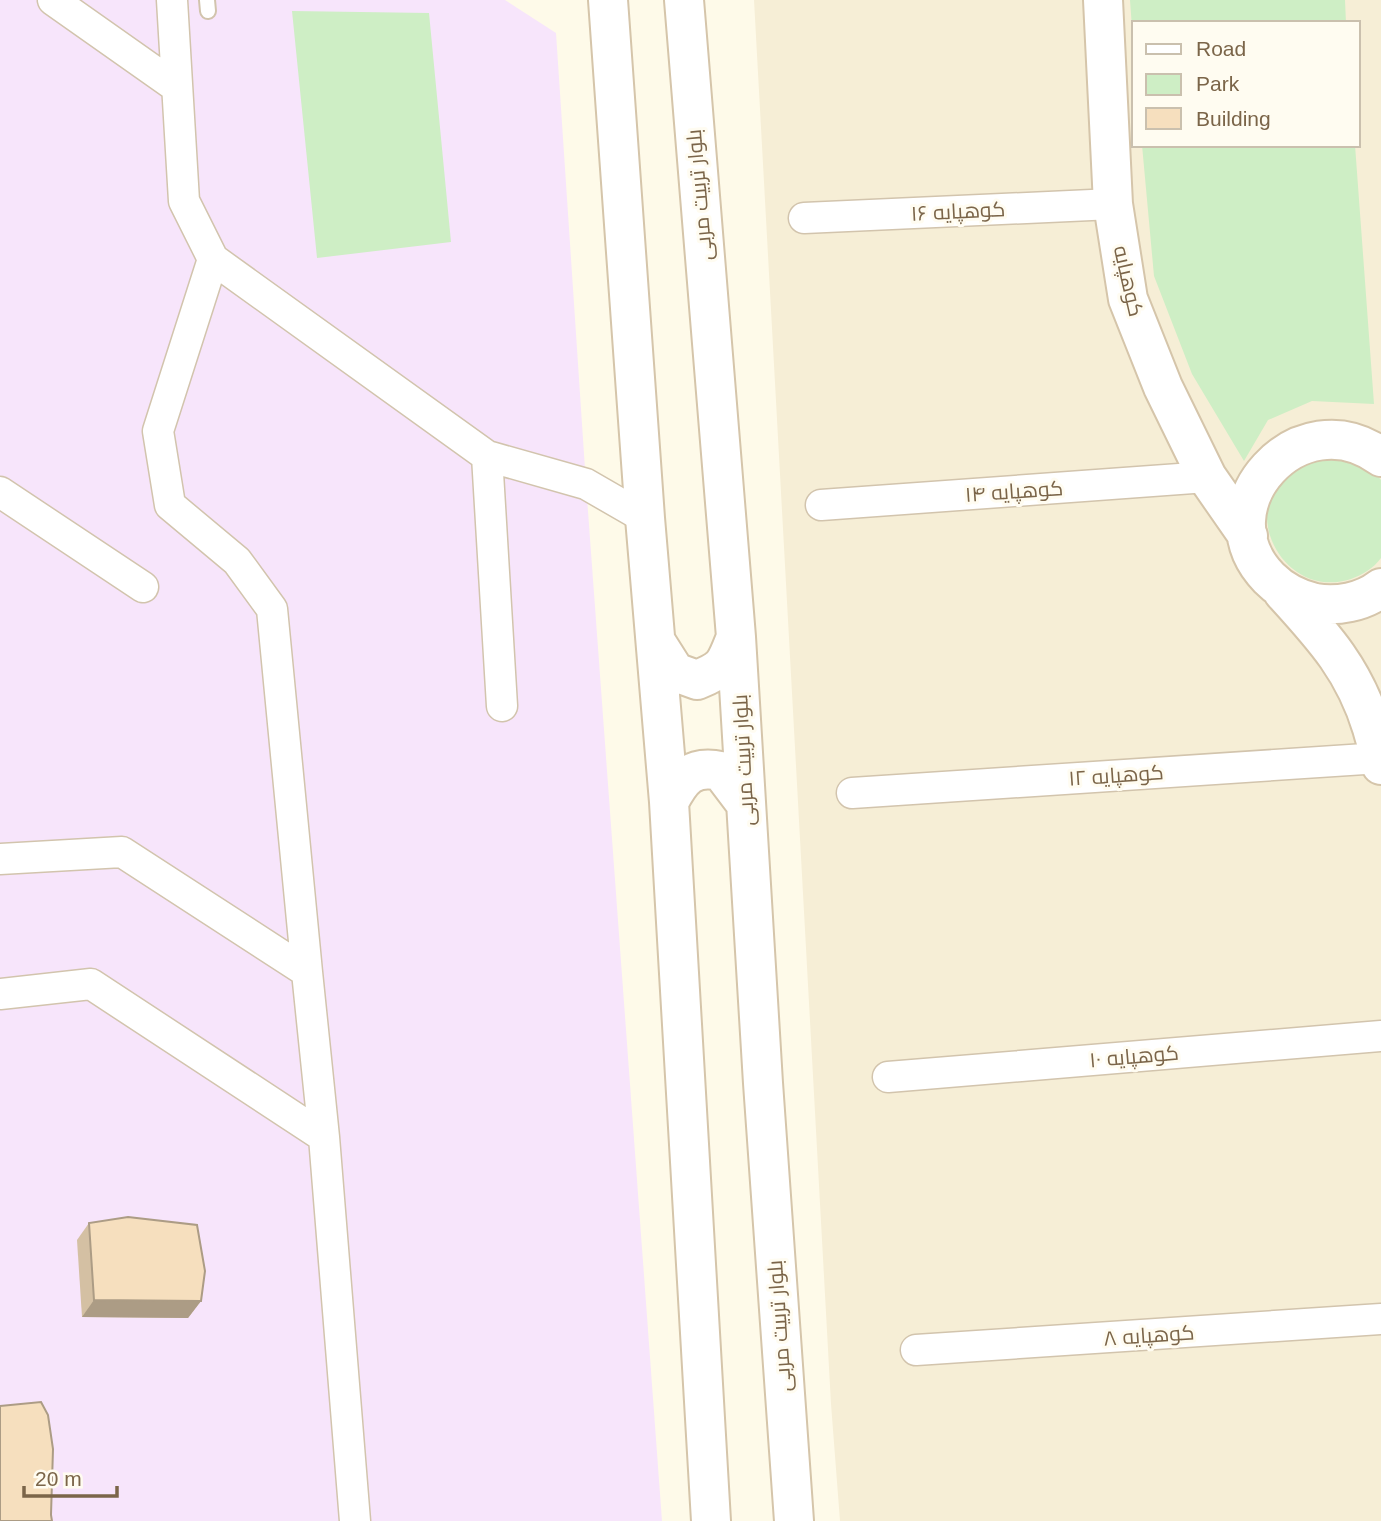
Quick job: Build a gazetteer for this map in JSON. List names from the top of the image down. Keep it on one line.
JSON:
{"streets":{"main road":["بلوار تربیت مربی","کوهپایه"],"street":["کوهپایه ۱۶","کوهپایه ۱۴","کوهپایه ۱۲","کوهپایه ۱۰","کوهپایه ۸"]},"crossings":[["کوهپایه ۱۶","کوهپایه"],["کوهپایه","کوهپایه ۱۴"],["کوهپایه","کوهپایه ۱۲"]],"legend":["Road","Park","Building"],"scale_bar":"20 m"}
